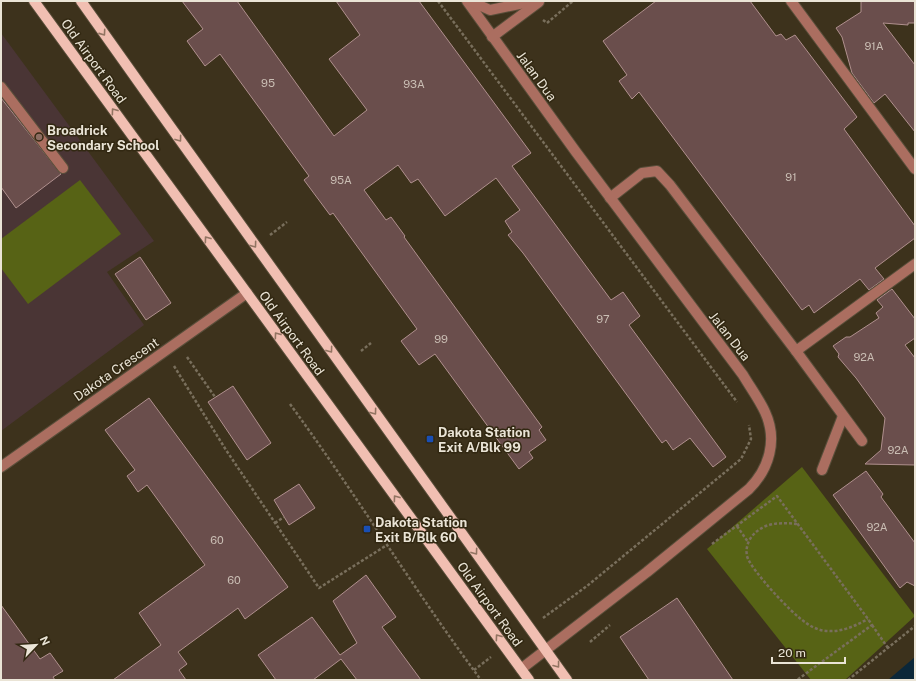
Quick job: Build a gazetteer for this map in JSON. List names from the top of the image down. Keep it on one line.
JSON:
{"streets":{"main road":["Old Airport Road"],"street":["Jalan Dua","Dakota Crescent"]},"crossings":[["Old Airport Road","Jalan Dua"],["Old Airport Road","Dakota Crescent"]],"places":{"other":["Broadrick Secondary School"],"transit":["Dakota Station Exit A/Blk 99","Dakota Station Exit B/Blk 60"]},"house_numbers":["91A","95","93A","91","95A","97","99","92A","92A","92A","60","60"],"scale_bar":"20 m","north":"top right"}
